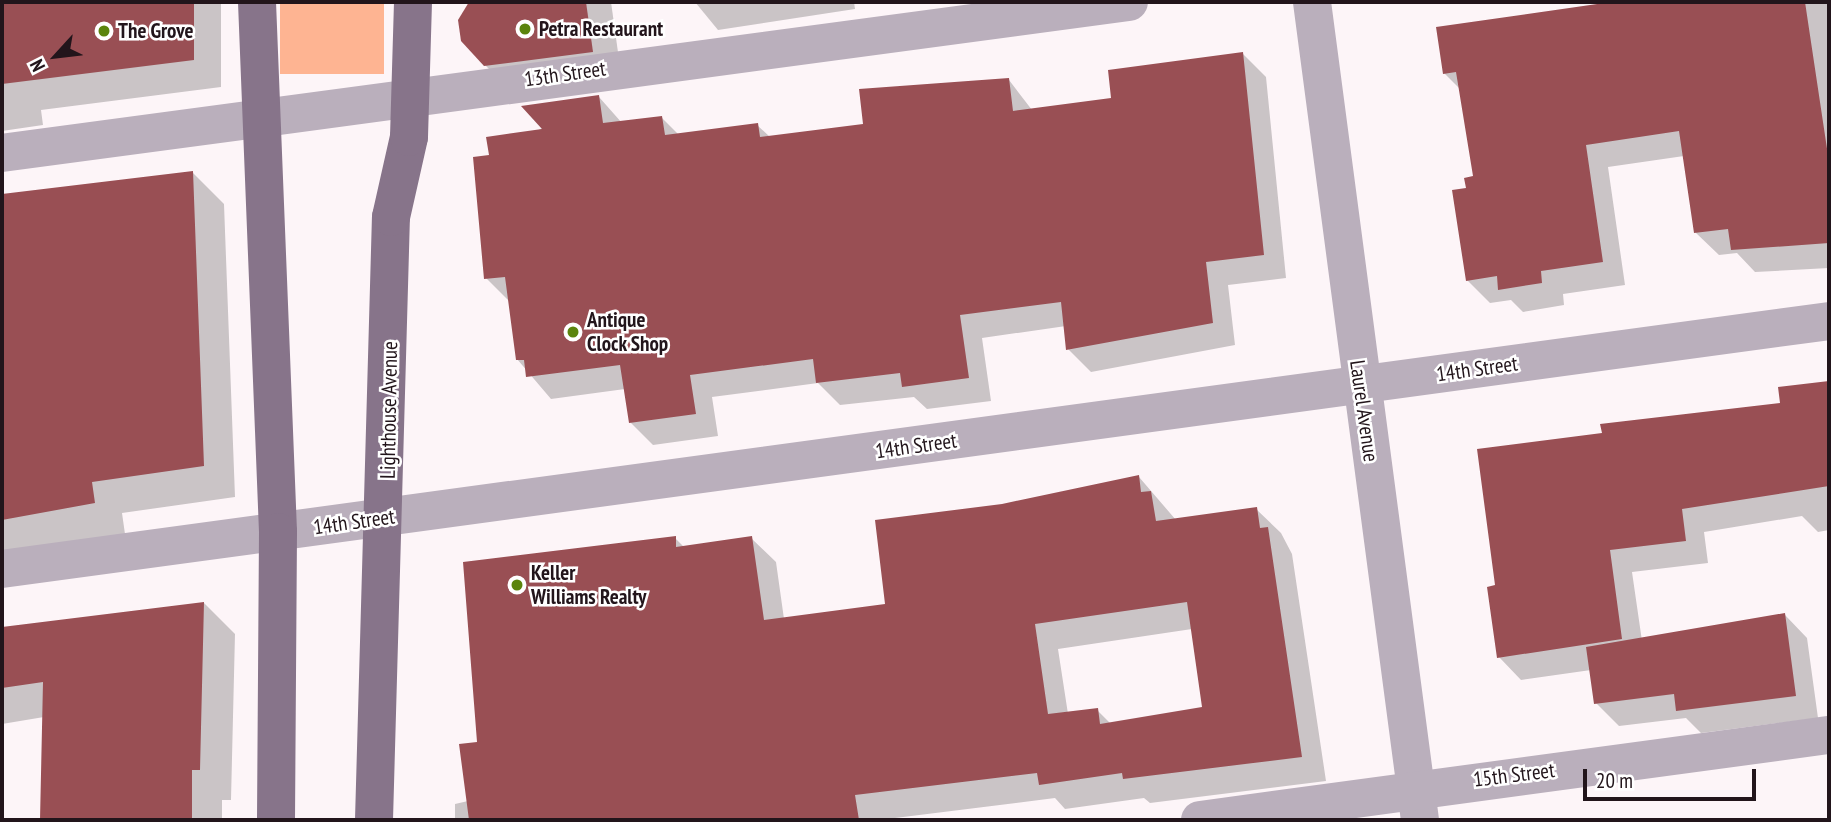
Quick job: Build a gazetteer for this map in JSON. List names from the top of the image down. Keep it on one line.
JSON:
{"streets":{"main road":["Lighthouse Avenue"],"street":["13th Street","14th Street","Laurel Avenue","15th Street"]},"crossings":[["13th Street","Lighthouse Avenue"],["14th Street","Lighthouse Avenue"],["14th Street","Laurel Avenue"],["Laurel Avenue","15th Street"]],"places":["Petra Restaurant","The Grove","Antique Clock Shop","Keller Williams Realty"],"scale_bar":"20 m","north":"bottom left"}
